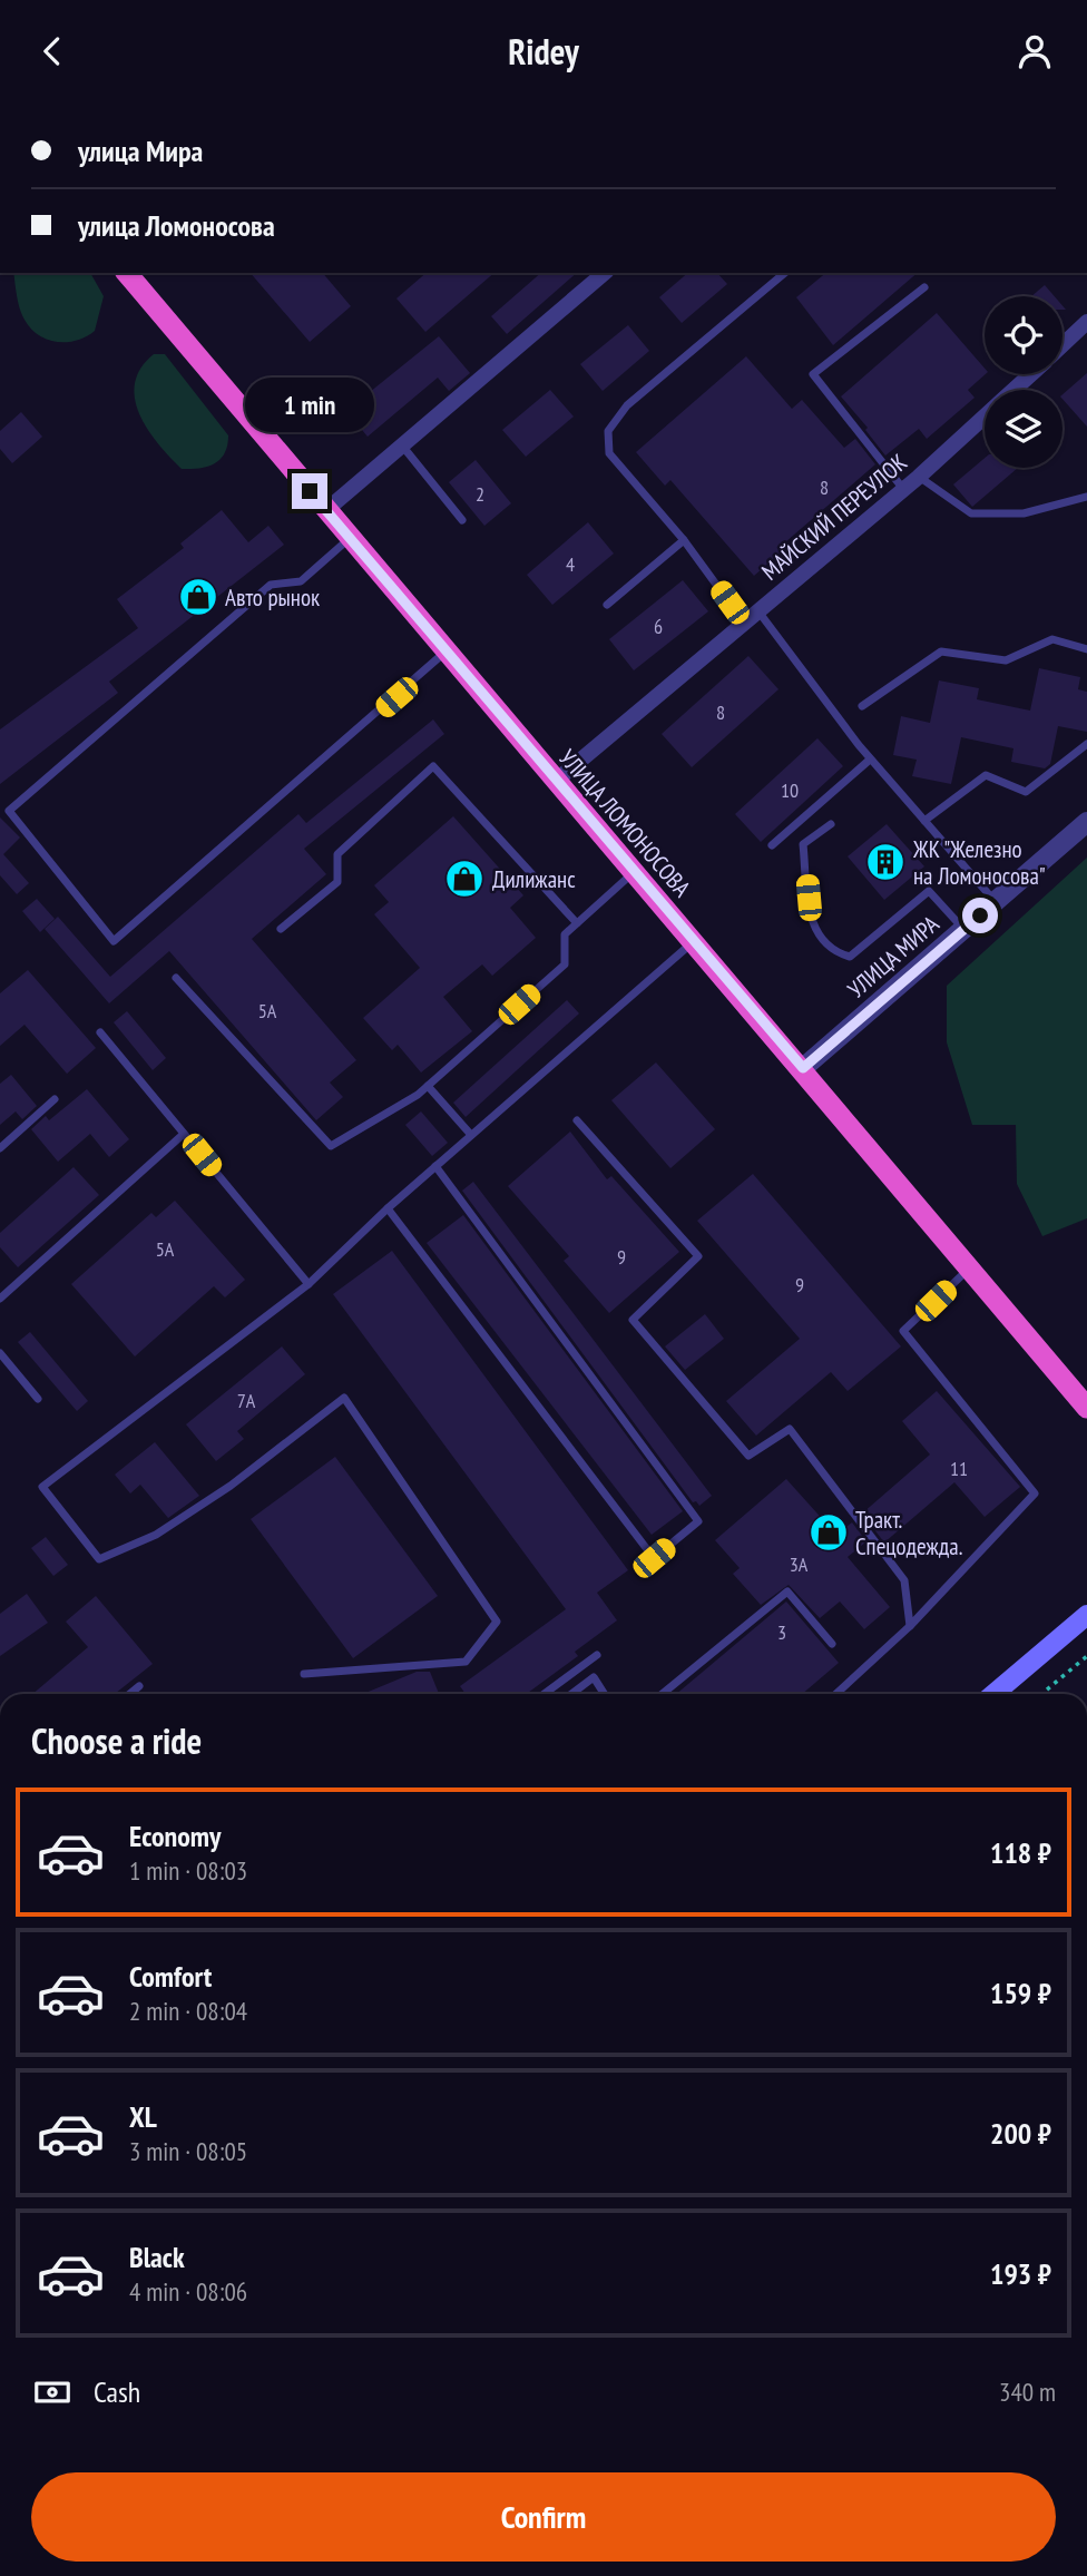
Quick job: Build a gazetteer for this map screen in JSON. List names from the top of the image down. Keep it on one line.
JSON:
{"streets":{"highway":["УЛИЦА ЛОМОНОСОВА"],"street":["МАЙСКИЙ ПЕРЕУЛОК","УЛИЦА МИРА"]},"crossings":[["МАЙСКИЙ ПЕРЕУЛОК","УЛИЦА ЛОМОНОСОВА"],["УЛИЦА ЛОМОНОСОВА","УЛИЦА МИРА"]],"places":{"shop":["Авто рынок","Дилижанс","Тракт. Спецодежда."],"building":["ЖК \"Железно на Ломоносова\""]},"house_numbers":["8","2","4","6","8","10","5А","5А","9","9","7А","11","3А","3"],"page":{"header":"Ridey","banner":["улица Мира","улица Ломоносова"],"bubble":"1 min","heading":"Choose a ride","list":[{"name":"Economy","note":"1 min · 08:03","value":"118 ₽"},{"name":"Comfort","note":"2 min · 08:04","value":"159 ₽"},{"name":"XL","note":"3 min · 08:05","value":"200 ₽"},{"name":"Black","note":"4 min · 08:06","value":"193 ₽"}],"pay":["Cash","340 m"],"buttons":"Confirm"}}
